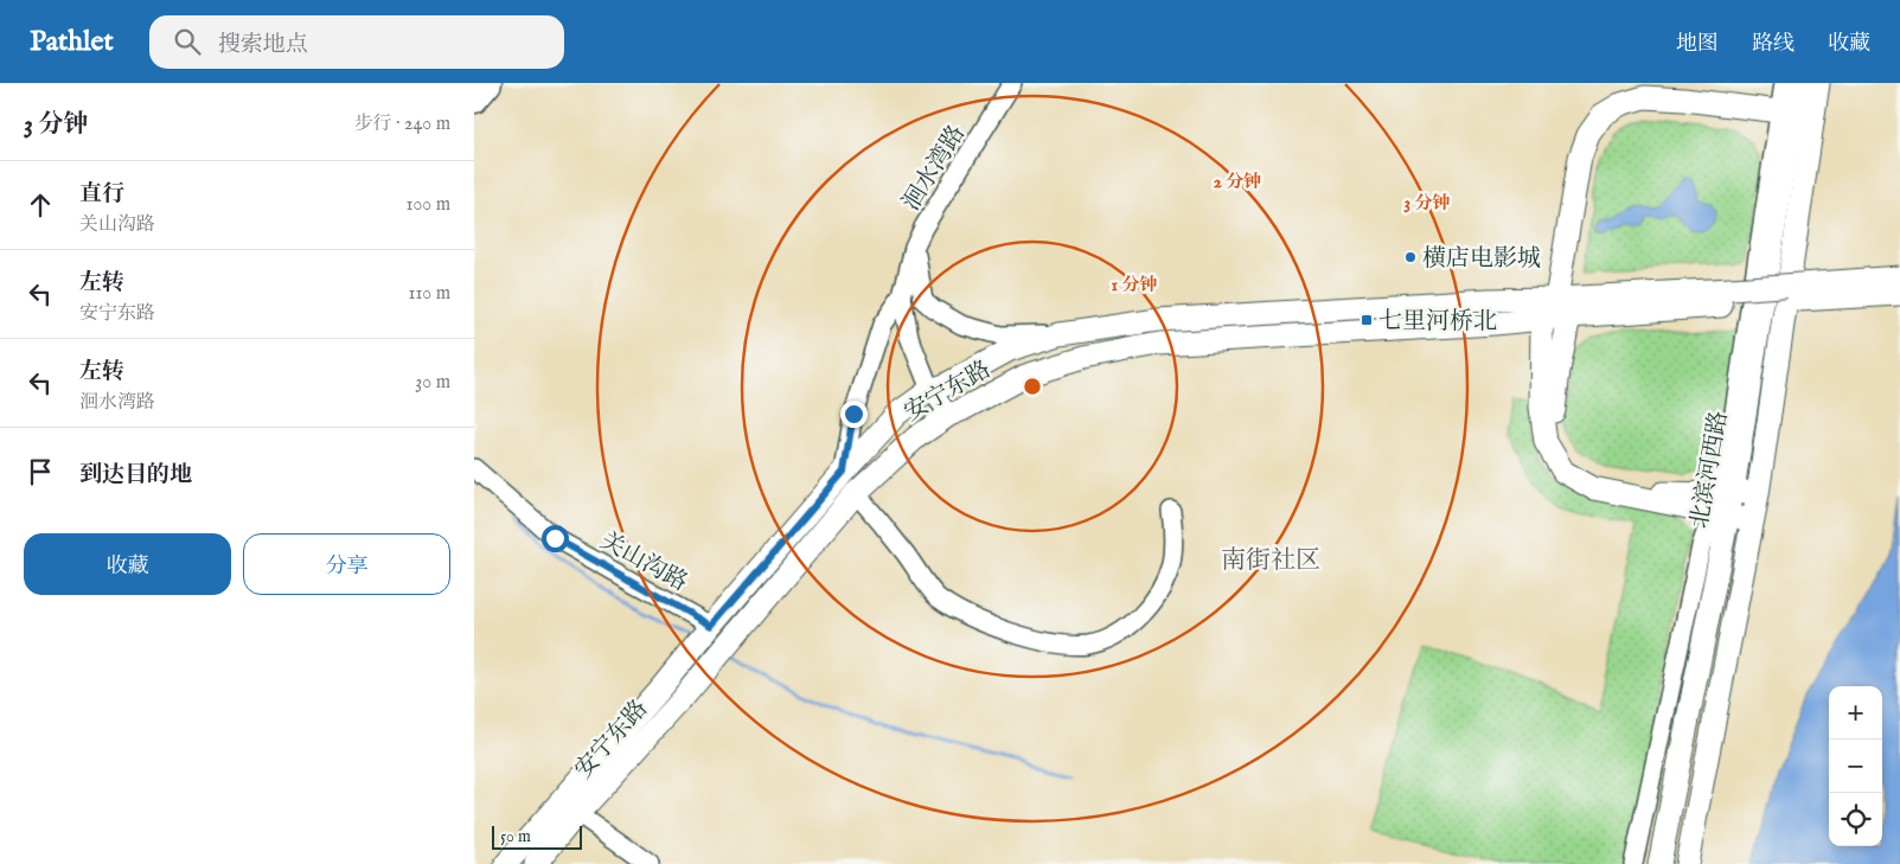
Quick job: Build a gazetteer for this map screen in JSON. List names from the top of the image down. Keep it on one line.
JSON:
{"streets":{"main road":["安宁东路","北滨河西路"],"street":["洄水湾路","关山沟路"]},"crossings":[["洄水湾路","安宁东路"],["安宁东路","关山沟路"]],"districts":["南街社区"],"places":{"other":["横店电影城"],"transit":["七里河桥北"]},"scale_bar":"50 m","page":{"header":"Pathlet","search":"搜索地点","nav":["地图","路线","收藏"],"heading":["3 分钟","步行 · 240 m"],"list":[["直行","关山沟路","100 m"],["左转","安宁东路","110 m"],["左转","洄水湾路","30 m"],"到达目的地"],"buttons":["收藏","分享"],"map_buttons":["+","−"],"scale":"50 m"},"rings":["2 分钟","3 分钟","1 分钟"]}
